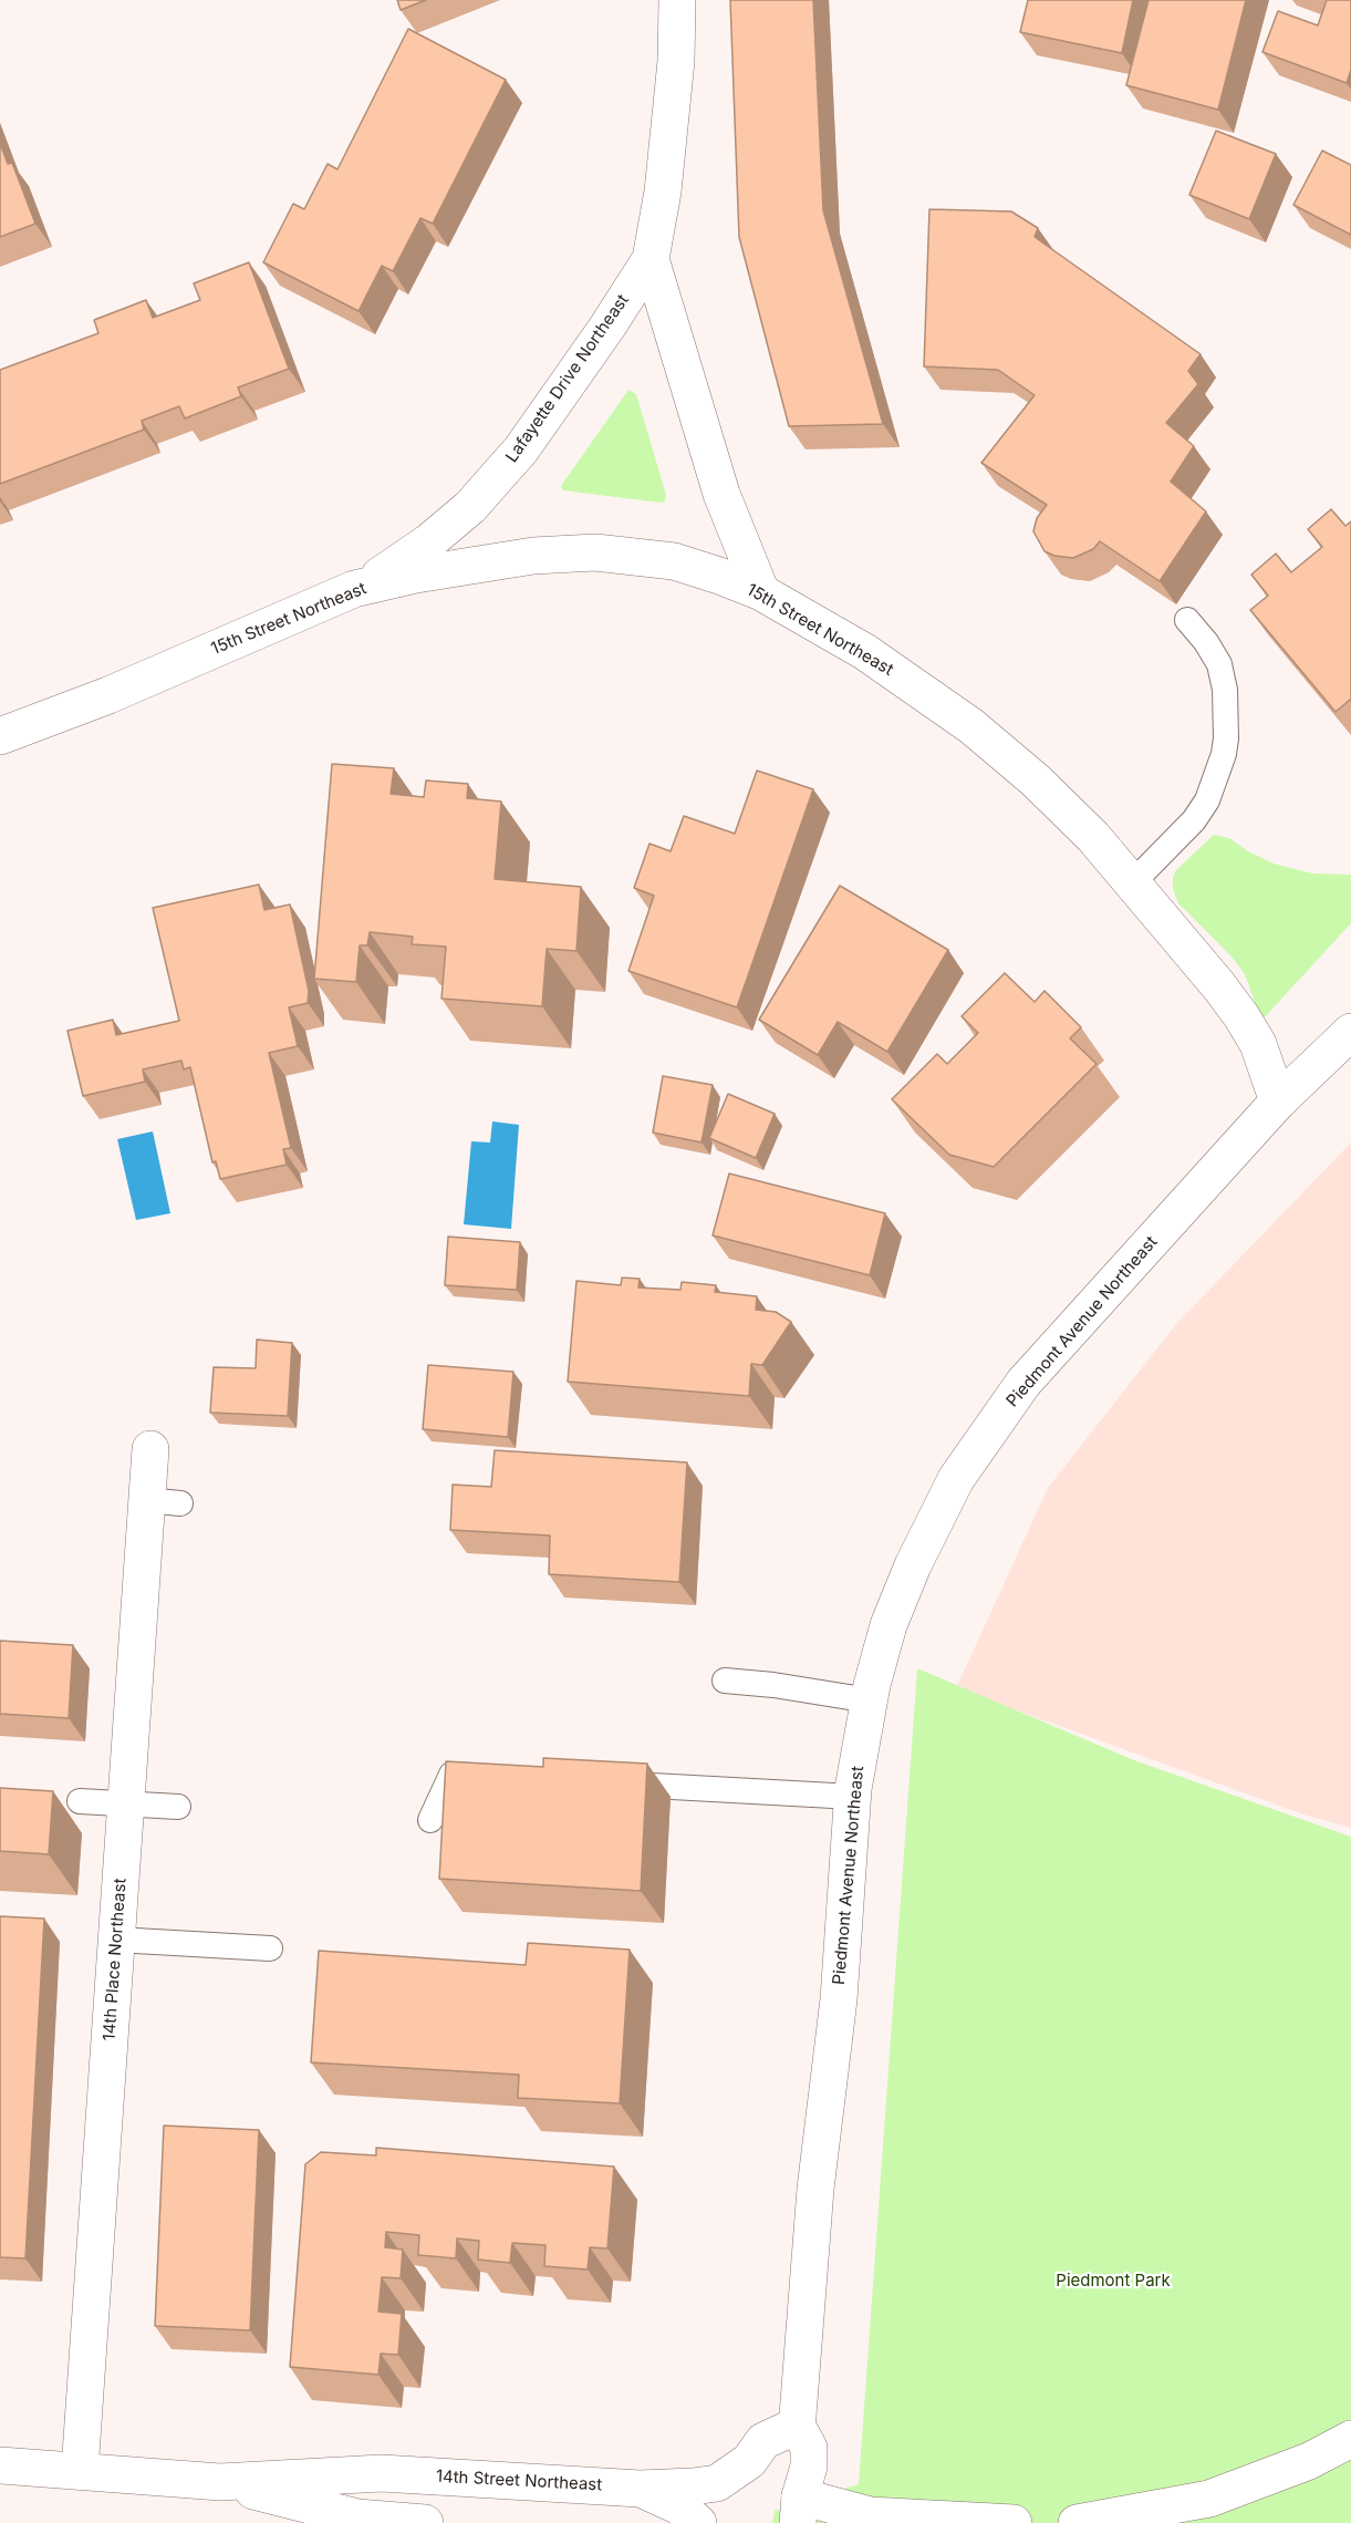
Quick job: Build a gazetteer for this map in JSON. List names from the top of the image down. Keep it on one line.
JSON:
{"streets":{"street":["Lafayette Drive Northeast","15th Street Northeast","Piedmont Avenue Northeast","14th Place Northeast","14th Street Northeast"]},"crossings":[["Lafayette Drive Northeast","15th Street Northeast"],["15th Street Northeast","Piedmont Avenue Northeast"],["Piedmont Avenue Northeast","14th Street Northeast"],["14th Place Northeast","14th Street Northeast"]],"parks":["Piedmont Park"]}
